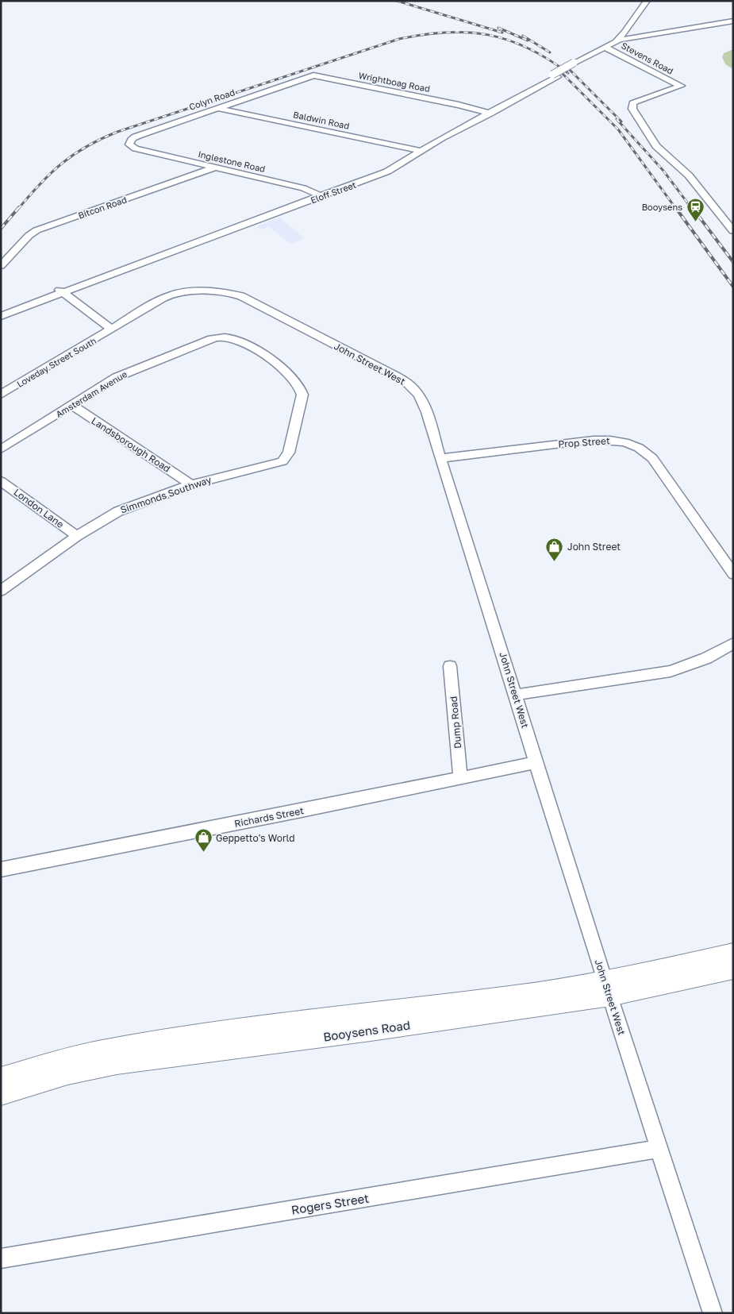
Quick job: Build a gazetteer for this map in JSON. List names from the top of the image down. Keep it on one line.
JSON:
{"streets":{"main road":["Booysens Road"],"street":["Stevens Road","Wrightboag Road","Colyn Road","Baldwin Road","Inglestone Road","Eloff Street","Bitcon Road","Loveday Street South","John Street West","Amsterdam Avenue","Prop Street","Landsborough Road","Simmonds Southway","London Lane","Dump Road","Richards Street","Rogers Street"]},"crossings":[["Stevens Road","Eloff Street"],["Wrightboag Road","Colyn Road"],["Wrightboag Road","Eloff Street"],["Colyn Road","Baldwin Road"],["Colyn Road","Inglestone Road"],["Baldwin Road","Eloff Street"],["Inglestone Road","Eloff Street"],["Inglestone Road","Bitcon Road"],["Loveday Street South","John Street West"],["John Street West","Prop Street"],["John Street West","Richards Street"],["John Street West","Booysens Road"],["John Street West","Rogers Street"],["Amsterdam Avenue","Landsborough Road"],["Amsterdam Avenue","Simmonds Southway"],["Landsborough Road","Simmonds Southway"],["Simmonds Southway","London Lane"],["Dump Road","Richards Street"]],"places":{"station":["Booysens"],"shop":["John Street","Geppetto's World"]}}
